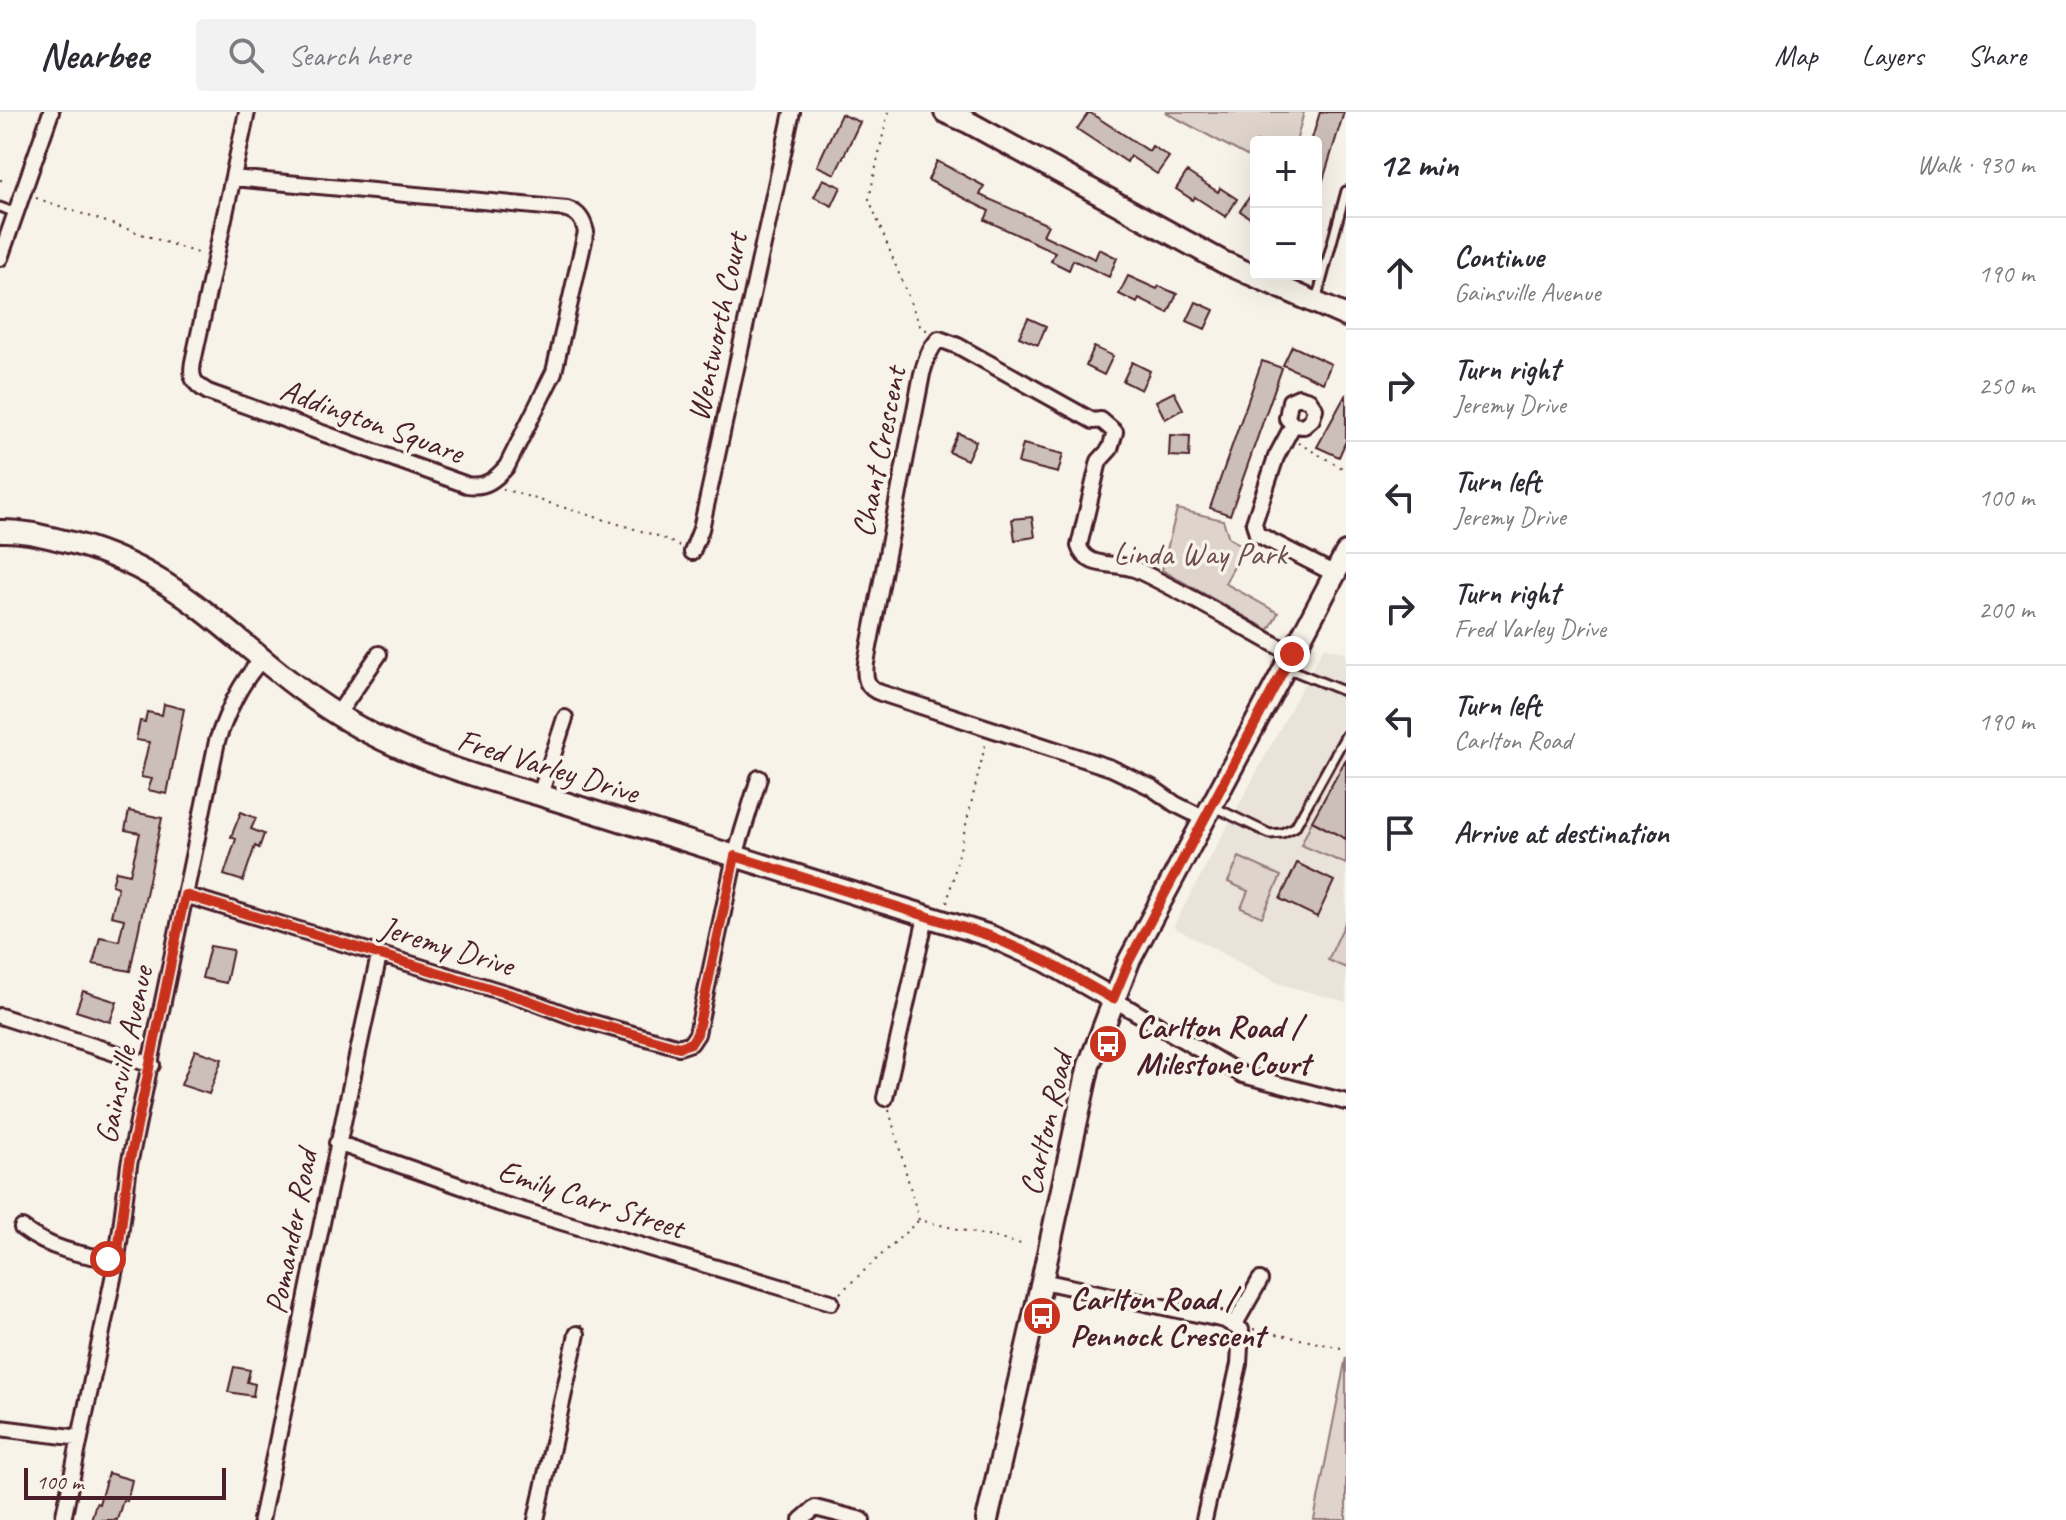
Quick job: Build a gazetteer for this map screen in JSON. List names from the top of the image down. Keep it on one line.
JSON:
{"streets":{"main road":["Fred Varley Drive","Carlton Road"],"street":["Wentworth Court","Addington Square","Chant Crescent","Jeremy Drive","Gainsville Avenue","Emily Carr Street","Pomander Road"]},"crossings":[["Chant Crescent","Carlton Road"],["Fred Varley Drive","Jeremy Drive"],["Fred Varley Drive","Gainsville Avenue"],["Fred Varley Drive","Carlton Road"],["Jeremy Drive","Gainsville Avenue"],["Jeremy Drive","Pomander Road"],["Emily Carr Street","Pomander Road"]],"parks":["Linda Way Park"],"places":{"bus stop":["Carlton Road / Milestone Court","Carlton Road / Pennock Crescent"]},"scale_bar":"100 m","page":{"header":"Nearbee","search":"Search here","nav":["Map","Layers","Share"],"heading":["12 min","Walk · 930 m"],"map_buttons":["+","−"],"list":[["Continue","Gainsville Avenue","190 m"],["Turn right","Jeremy Drive","250 m"],["Turn left","Jeremy Drive","100 m"],["Turn right","Fred Varley Drive","200 m"],["Turn left","Carlton Road","190 m"],"Arrive at destination"],"scale":"100 m"}}
